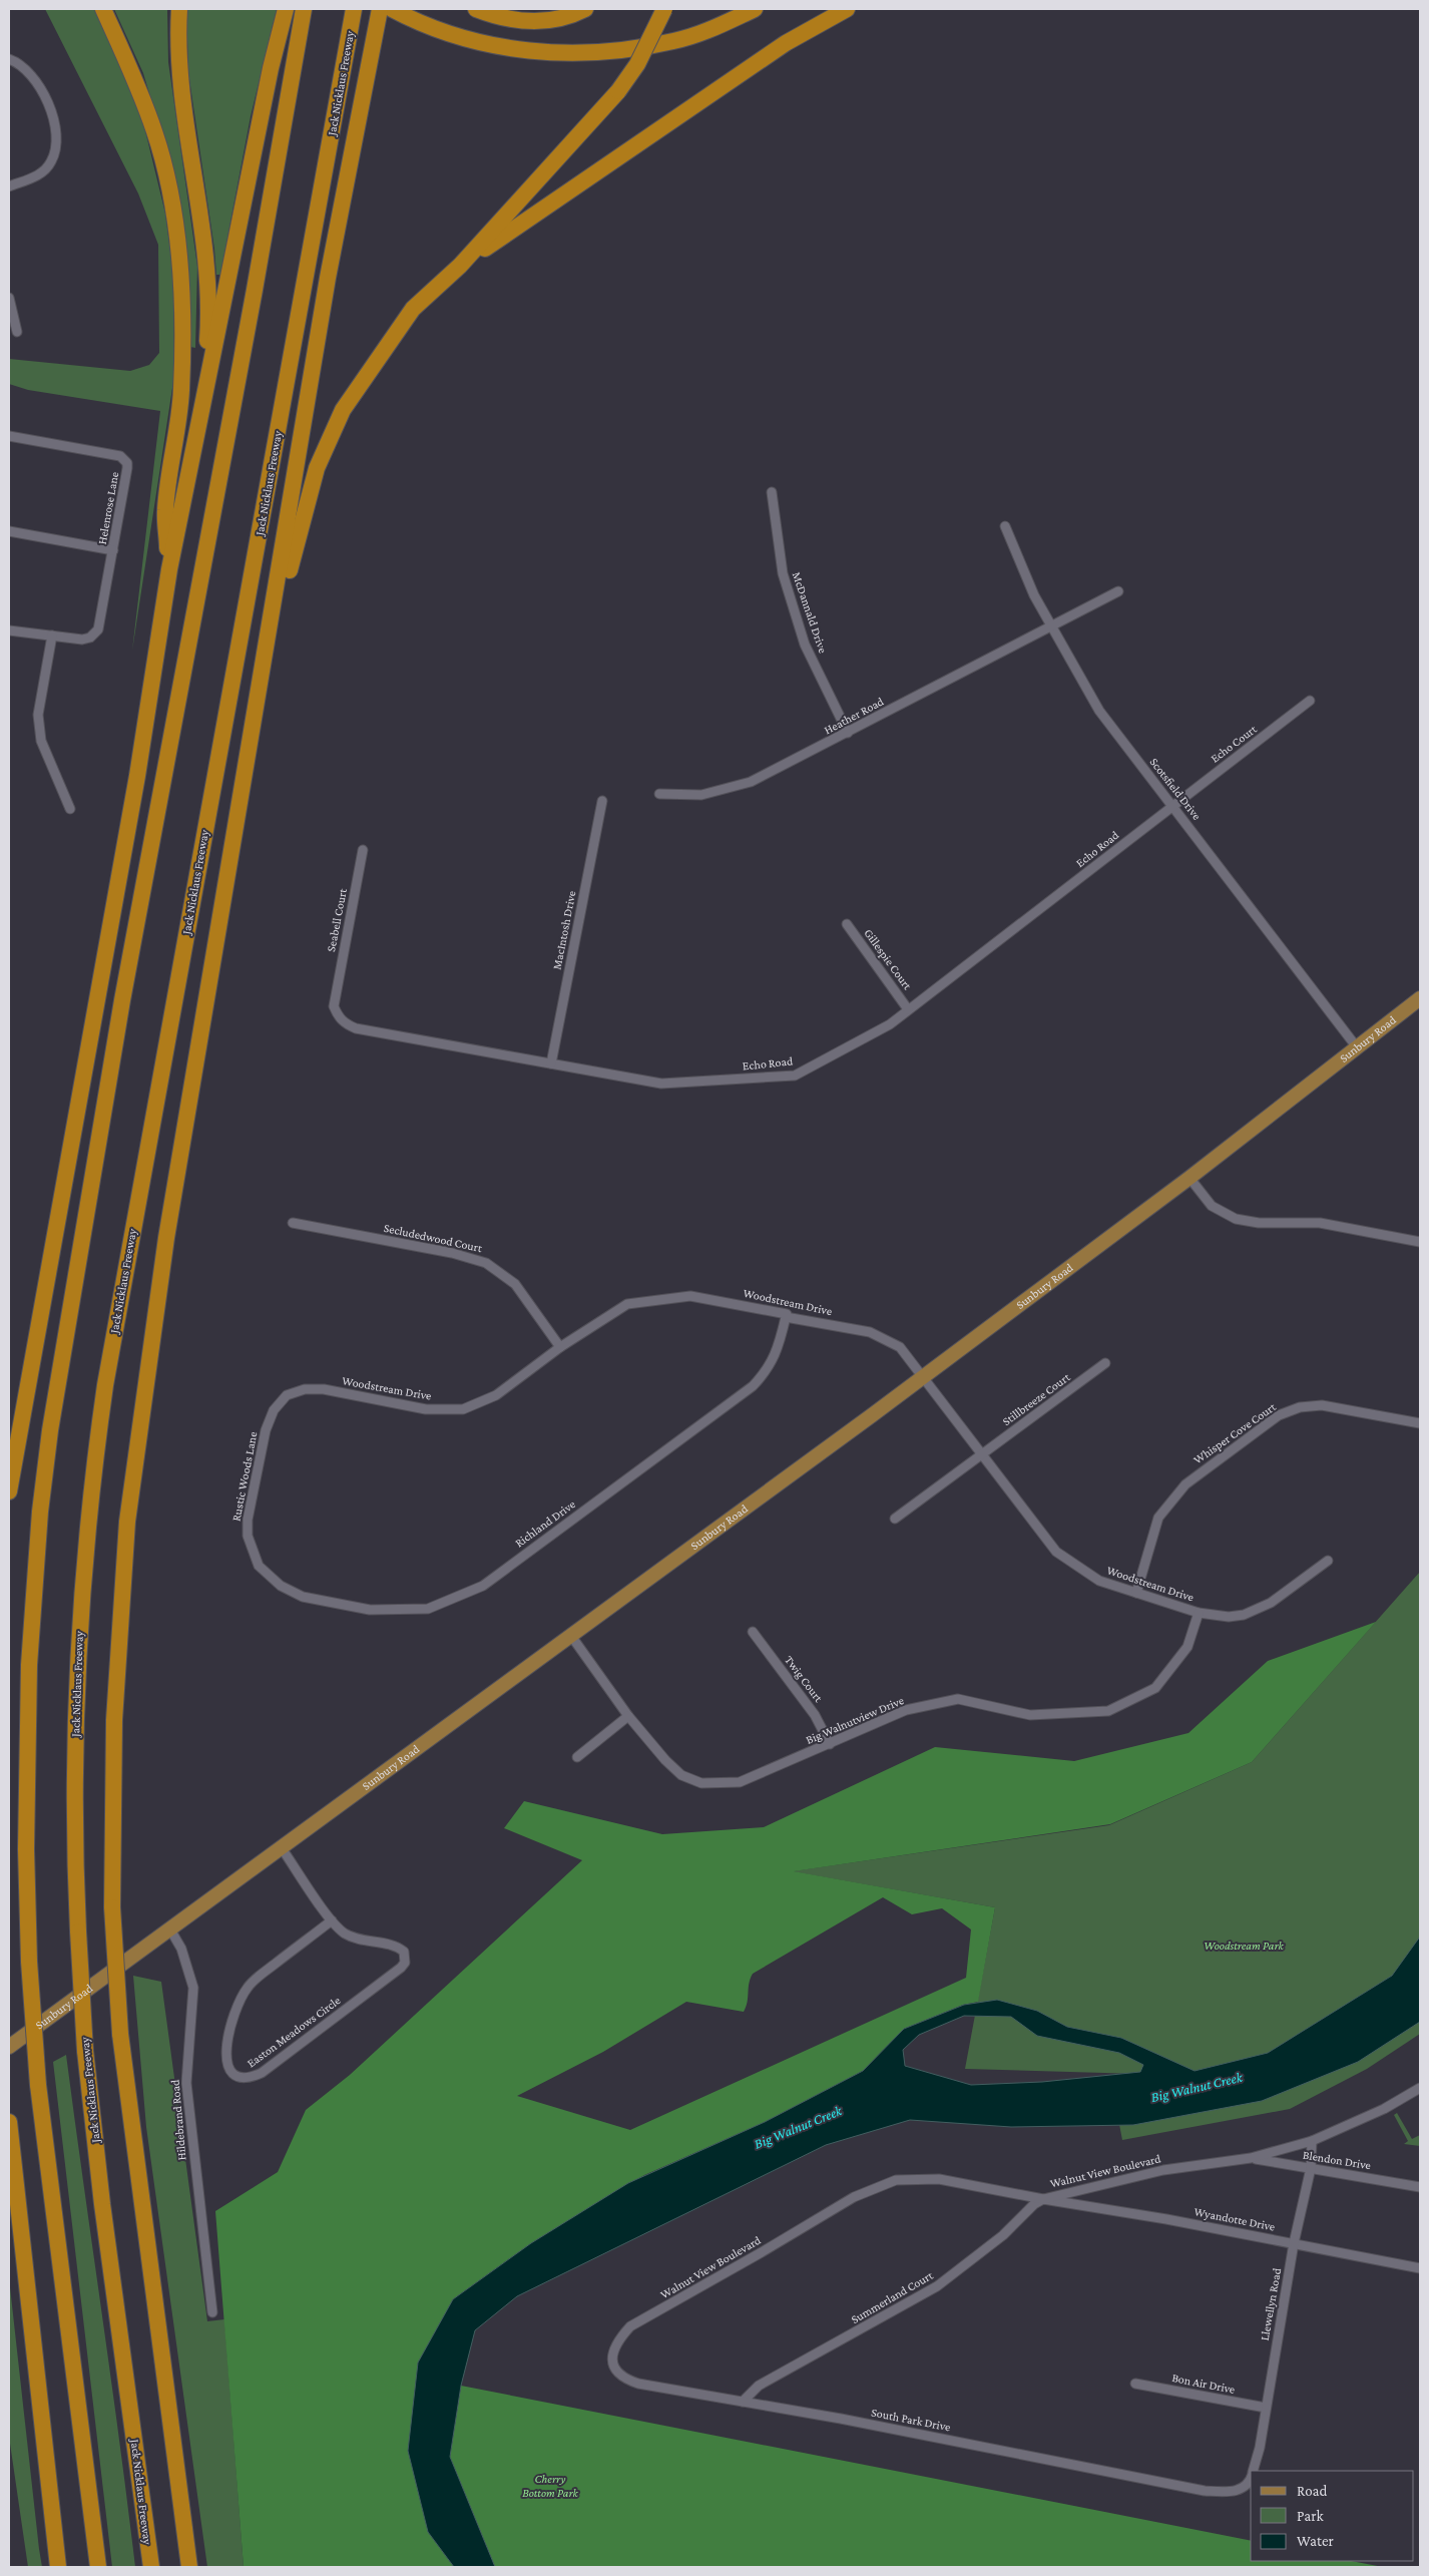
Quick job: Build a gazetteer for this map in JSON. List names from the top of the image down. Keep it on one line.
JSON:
{"streets":{"highway":["Jack Nicklaus Freeway"],"main road":["Sunbury Road"],"street":["Helenrose Lane","McDannald Drive","Heather Road","Echo Court","Scotsfield Drive","Echo Road","Seabell Court","MacIntosh Drive","Gillespie Court","Secludedwood Court","Woodstream Drive","Stillbreeze Court","Whisper Cove Court","Rustic Woods Lane","Richland Drive","Twig Court","Big Walnutview Drive","Easton Meadows Circle","Hildebrand Road","Blendon Drive","Walnut View Boulevard","Wyandotte Drive","Summerland Court","Llewellyn Road","Bon Air Drive","South Park Drive"]},"crossings":[["McDannald Drive","Heather Road"],["Heather Road","Scotsfield Drive"],["Echo Court","Scotsfield Drive"],["Echo Court","Echo Road"],["Scotsfield Drive","Echo Road"],["Scotsfield Drive","Sunbury Road"],["Echo Road","Seabell Court"],["Echo Road","MacIntosh Drive"],["Echo Road","Gillespie Court"],["Sunbury Road","Woodstream Drive"],["Sunbury Road","Big Walnutview Drive"],["Sunbury Road","Easton Meadows Circle"],["Sunbury Road","Hildebrand Road"],["Secludedwood Court","Woodstream Drive"],["Woodstream Drive","Stillbreeze Court"],["Woodstream Drive","Whisper Cove Court"],["Woodstream Drive","Rustic Woods Lane"],["Woodstream Drive","Richland Drive"],["Woodstream Drive","Big Walnutview Drive"],["Rustic Woods Lane","Richland Drive"],["Twig Court","Big Walnutview Drive"],["Blendon Drive","Walnut View Boulevard"],["Blendon Drive","Llewellyn Road"],["Walnut View Boulevard","Wyandotte Drive"],["Walnut View Boulevard","Summerland Court"],["Walnut View Boulevard","Llewellyn Road"],["Walnut View Boulevard","South Park Drive"],["Wyandotte Drive","Summerland Court"],["Wyandotte Drive","Llewellyn Road"],["Summerland Court","South Park Drive"],["Llewellyn Road","Bon Air Drive"],["Llewellyn Road","South Park Drive"]],"water":["Big Walnut Creek"],"parks":["Woodstream Park","Cherry Bottom Park"],"legend":["Road","Park","Water"]}
